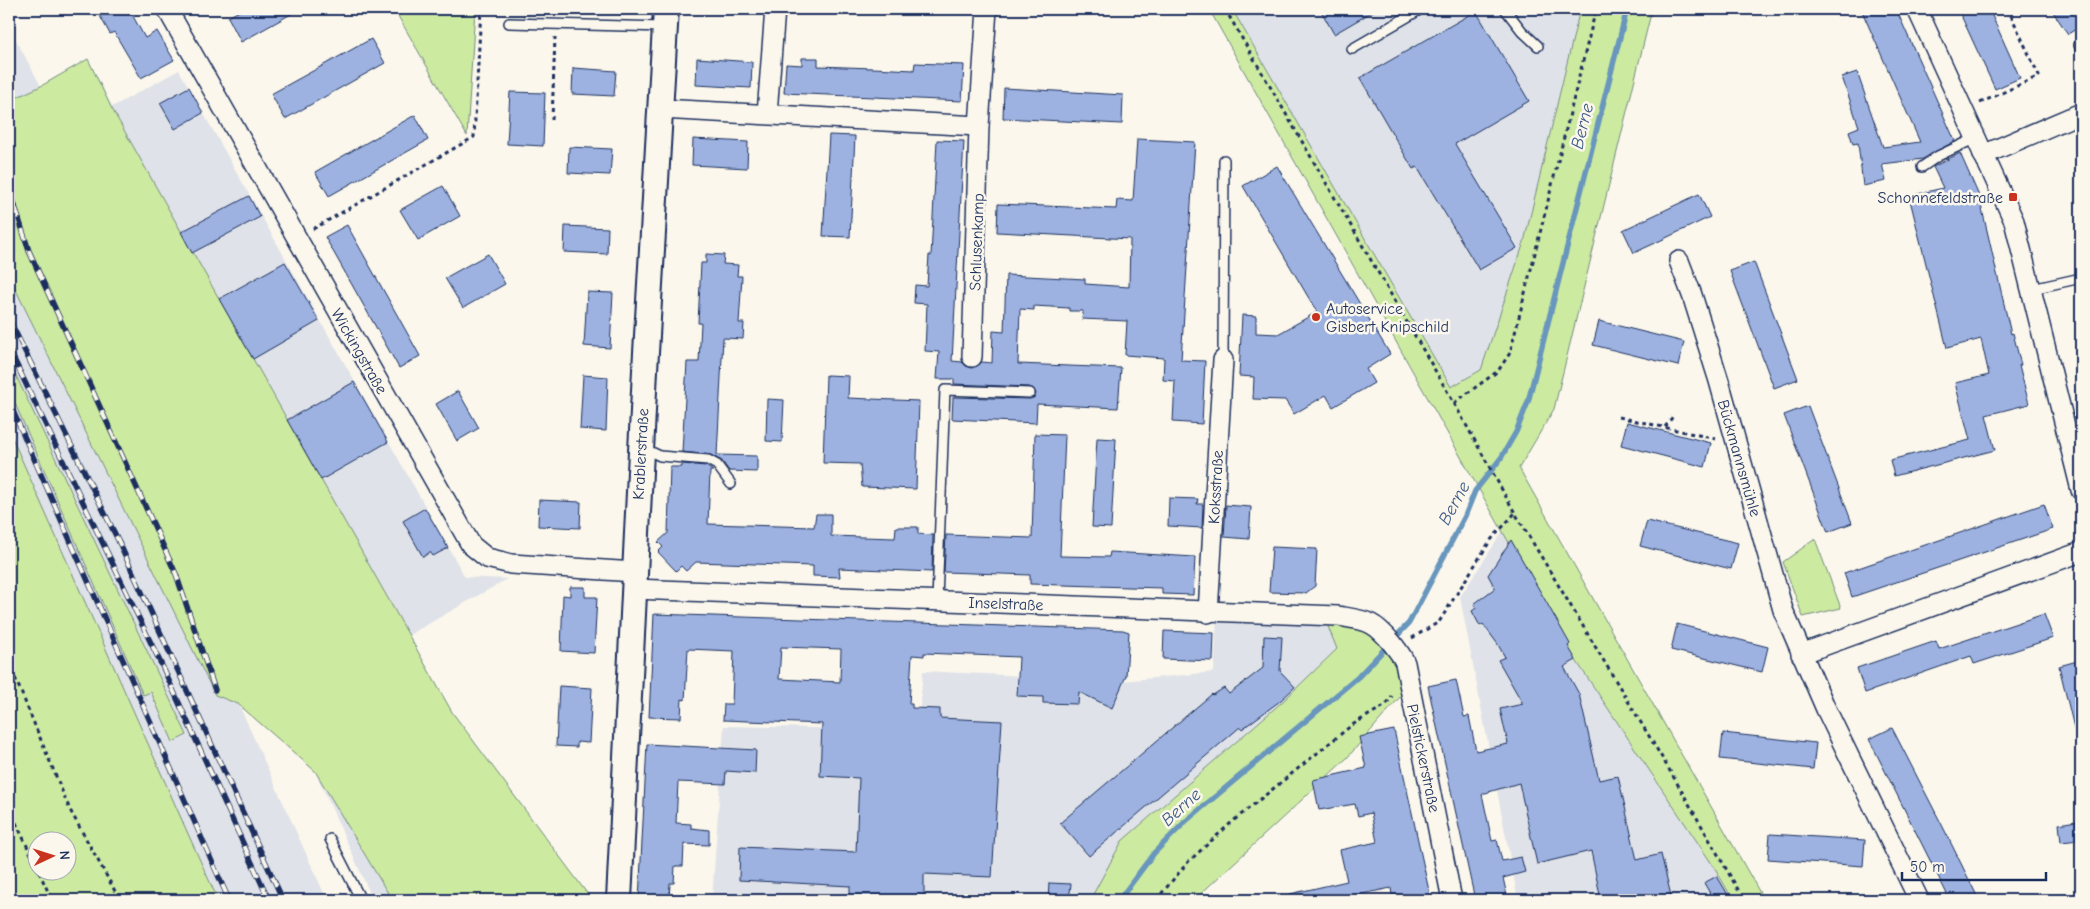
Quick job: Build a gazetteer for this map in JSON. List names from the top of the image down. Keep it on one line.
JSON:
{"streets":{"street":["Schlusenkamp","Wickingstraße","Krablerstraße","Bückmannsmühle","Koksstraße","Inselstraße","Pielstickerstraße"]},"crossings":[["Wickingstraße","Krablerstraße"],["Wickingstraße","Inselstraße"],["Krablerstraße","Inselstraße"],["Koksstraße","Inselstraße"],["Inselstraße","Pielstickerstraße"]],"water":["Berne"],"places":{"transit":["Schonnefeldstraße"],"other":["Autoservice Gisbert Knipschild"]},"scale_bar":"50 m","north":"right"}
